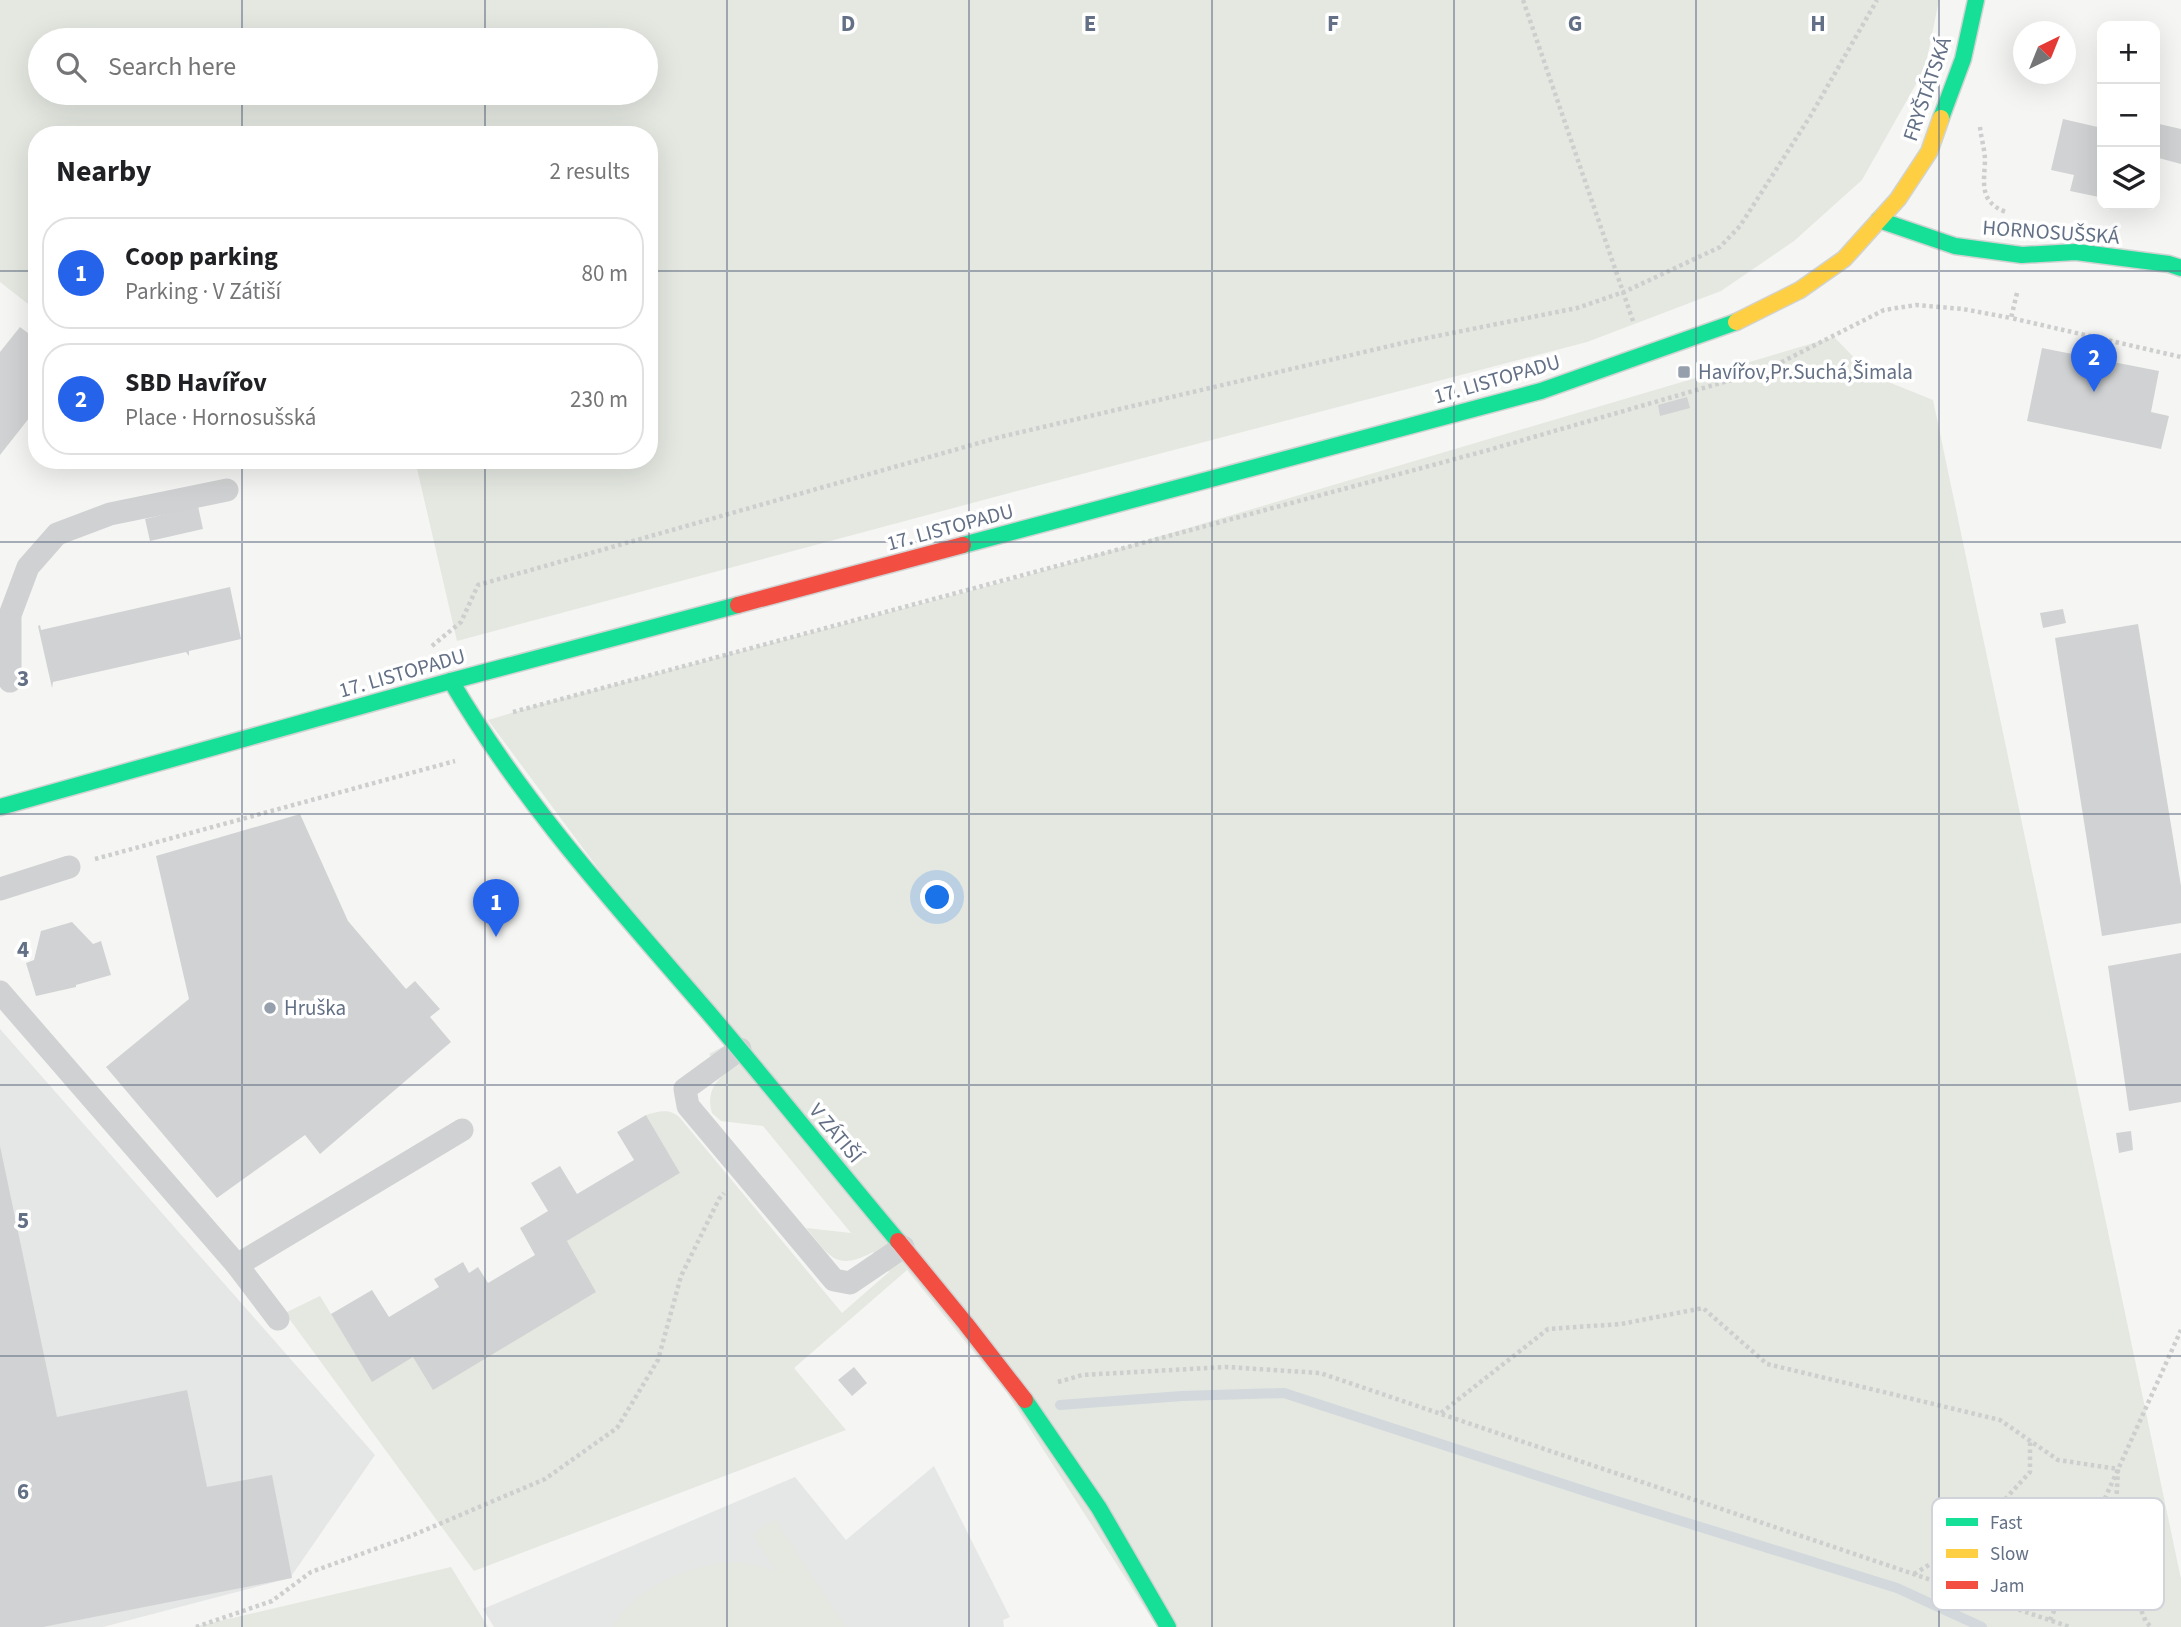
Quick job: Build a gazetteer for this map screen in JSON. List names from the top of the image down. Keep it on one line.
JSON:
{"streets":{"street":["FRYŠTÁTSKÁ","HORNOSUŠSKÁ","17. LISTOPADU","V ZÁTIŠÍ"]},"crossings":[["FRYŠTÁTSKÁ","HORNOSUŠSKÁ"],["FRYŠTÁTSKÁ","17. LISTOPADU"],["HORNOSUŠSKÁ","17. LISTOPADU"],["17. LISTOPADU","V ZÁTIŠÍ"]],"places":{"transit":["Havířov,Pr.Suchá,Šimala"],"other":["Hruška"]},"legend":["Fast","Slow","Jam"],"north":"top right","page":{"map_buttons":["+","−"],"search":"Search here","heading":["Nearby","2 results"],"list":[{"mark":"1","name":"Coop parking","note":"Parking · V Zátiší","value":"80 m"},{"mark":"2","name":"SBD Havířov","note":"Place · Hornosušská","value":"230 m"}],"pins":["2","1"]},"grid":{"columns":["D","E","F","G","H"],"rows":["3","4","5","6"]}}
